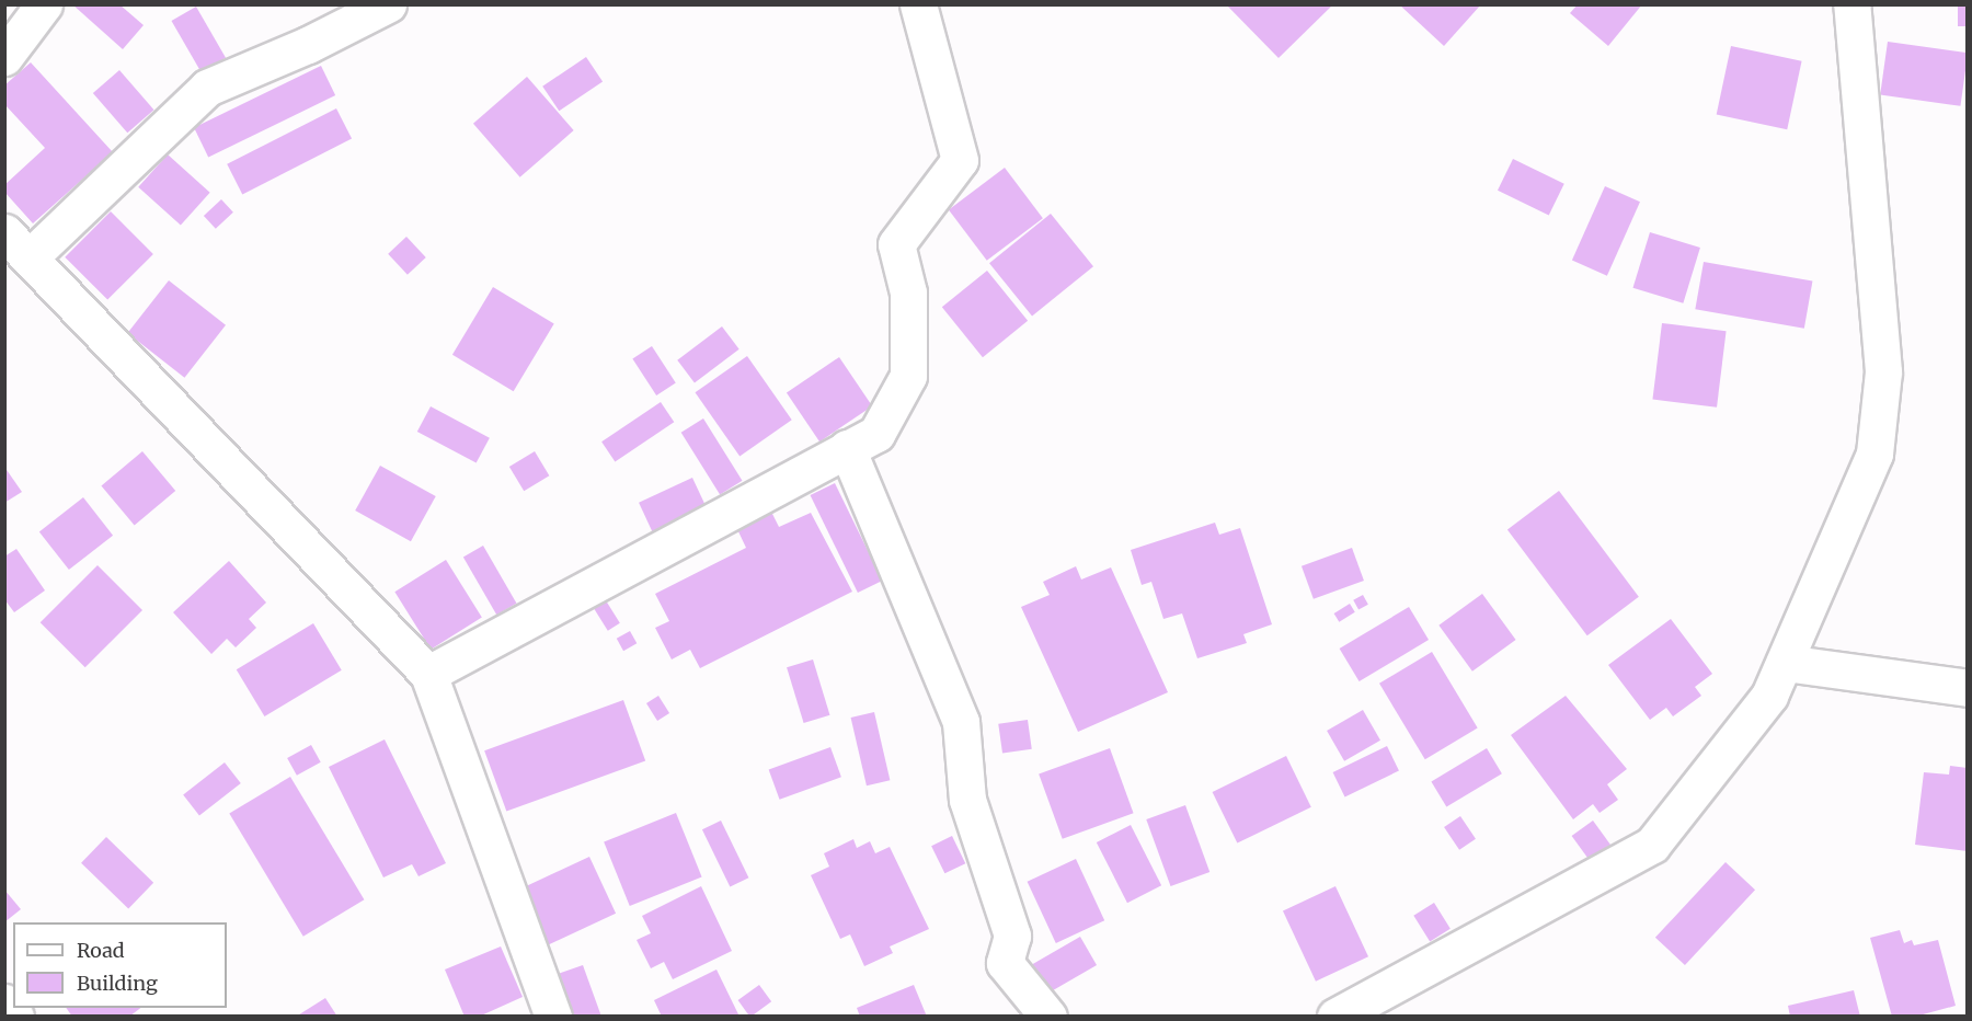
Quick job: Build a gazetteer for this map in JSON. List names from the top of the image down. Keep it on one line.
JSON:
{"legend":["Road","Building"]}
